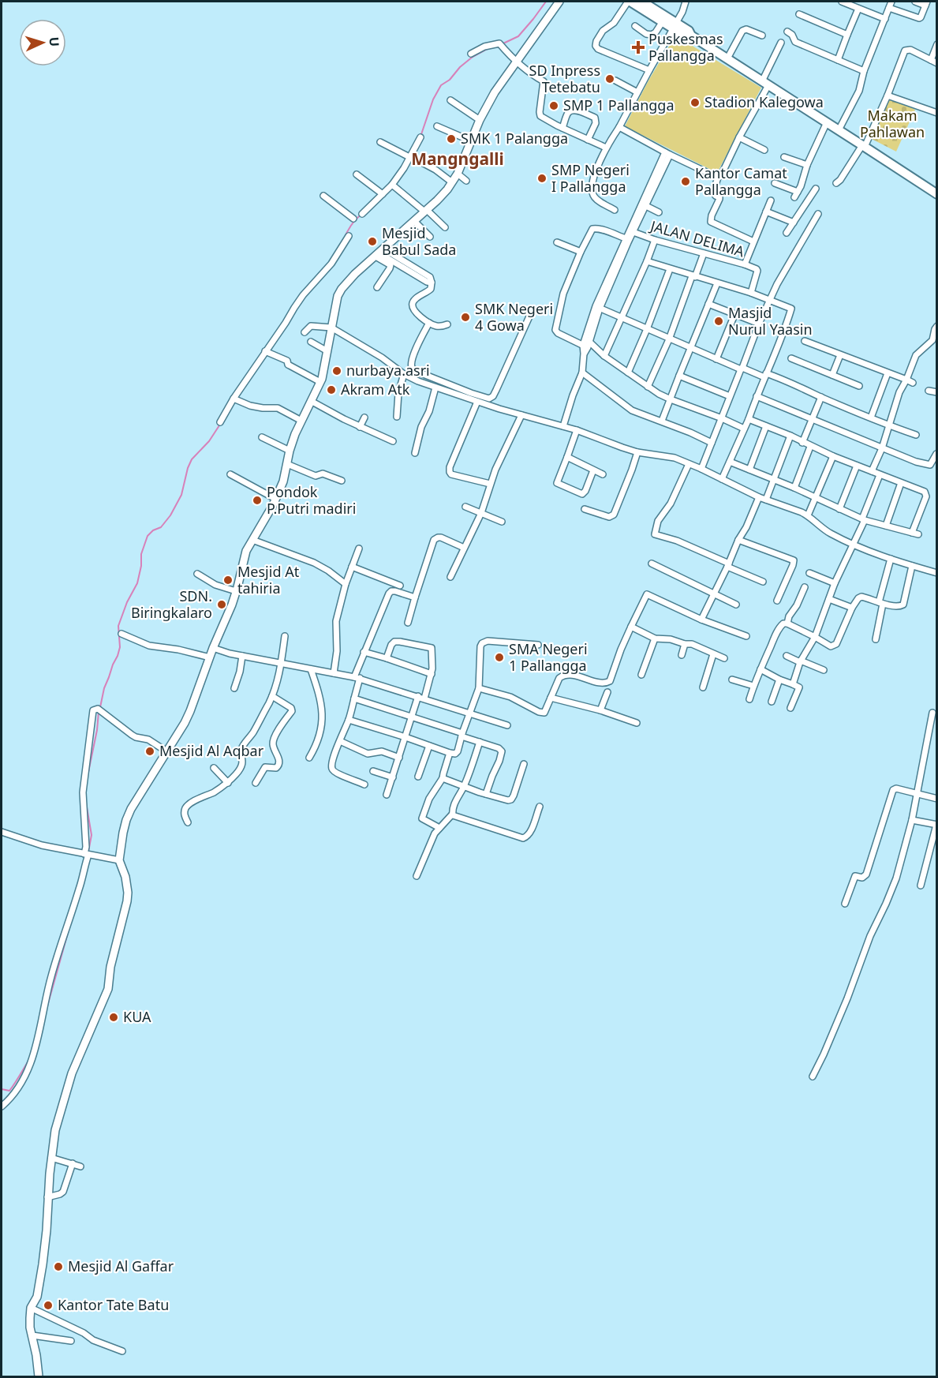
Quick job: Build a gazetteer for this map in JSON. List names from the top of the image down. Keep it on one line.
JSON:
{"streets":{"street":["JALAN DELIMA"]},"districts":["Mangngalli"],"parks":["Makam Pahlawan"],"places":{"health":["Puskesmas Pallangga"],"other":["SD Inpress Tetebatu","Stadion Kalegowa","SMP 1 Pallangga","SMK 1 Palangga","SMP Negeri I Pallangga","Kantor Camat Pallangga","Mesjid Babul Sada","SMK Negeri 4 Gowa","Masjid Nurul Yaasin","nurbaya.asri","Akram Atk","Pondok P.Putri madiri","Mesjid At tahiria","SDN. Biringkalaro","SMA Negeri 1 Pallangga","Mesjid Al Aqbar","KUA","Mesjid Al Gaffar","Kantor Tate Batu"]},"north":"right"}
